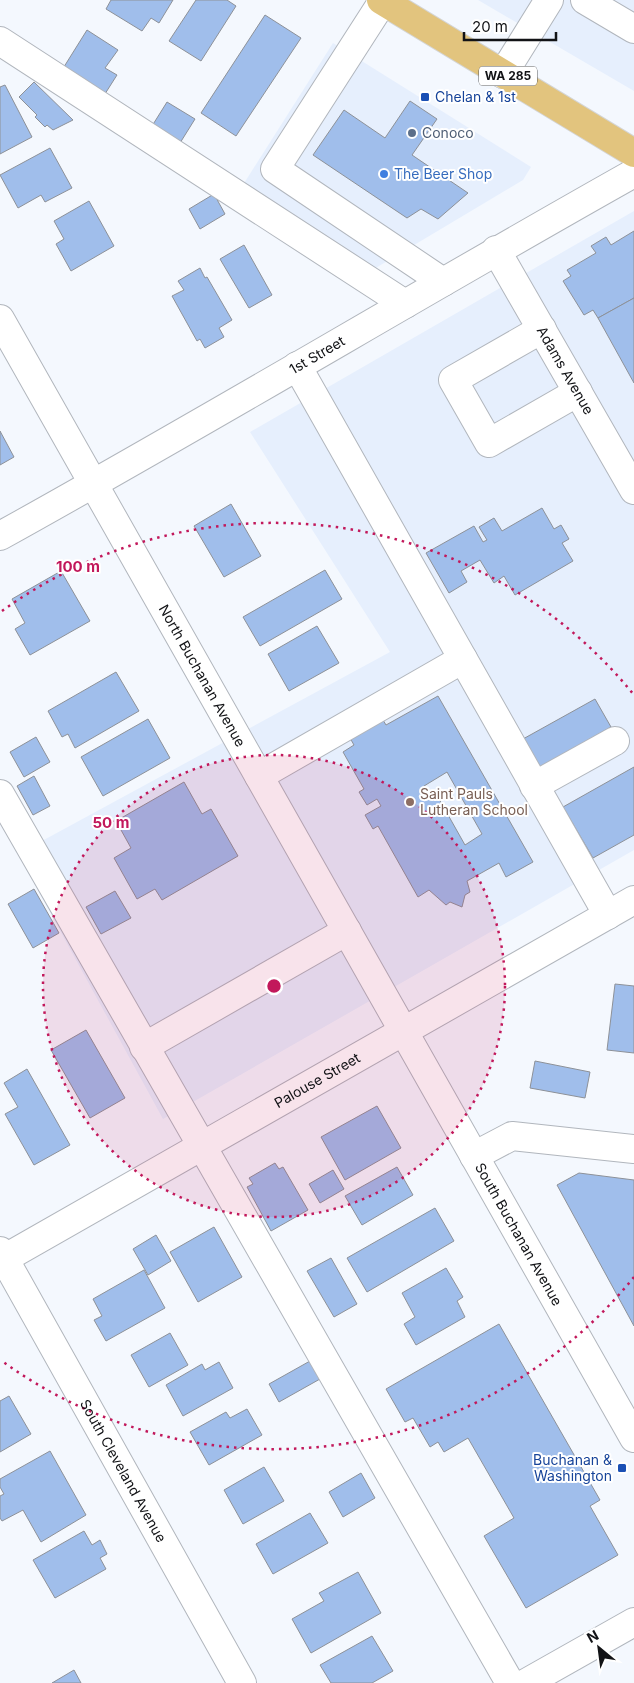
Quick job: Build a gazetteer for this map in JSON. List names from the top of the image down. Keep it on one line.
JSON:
{"streets":{"main road":["WA 285"],"street":["1st Street","Adams Avenue","North Buchanan Avenue","Palouse Street","South Buchanan Avenue","South Cleveland Avenue"]},"crossings":[["1st Street","Adams Avenue"],["1st Street","North Buchanan Avenue"],["North Buchanan Avenue","Palouse Street"],["North Buchanan Avenue","South Buchanan Avenue"],["Palouse Street","South Buchanan Avenue"],["Palouse Street","South Cleveland Avenue"]],"places":{"transit":["Chelan & 1st","Buchanan & Washington"],"other":["Conoco","The Beer Shop","Saint Pauls Lutheran School"]},"scale_bar":"20 m","north":"top left","rings":["100 m","50 m"]}
